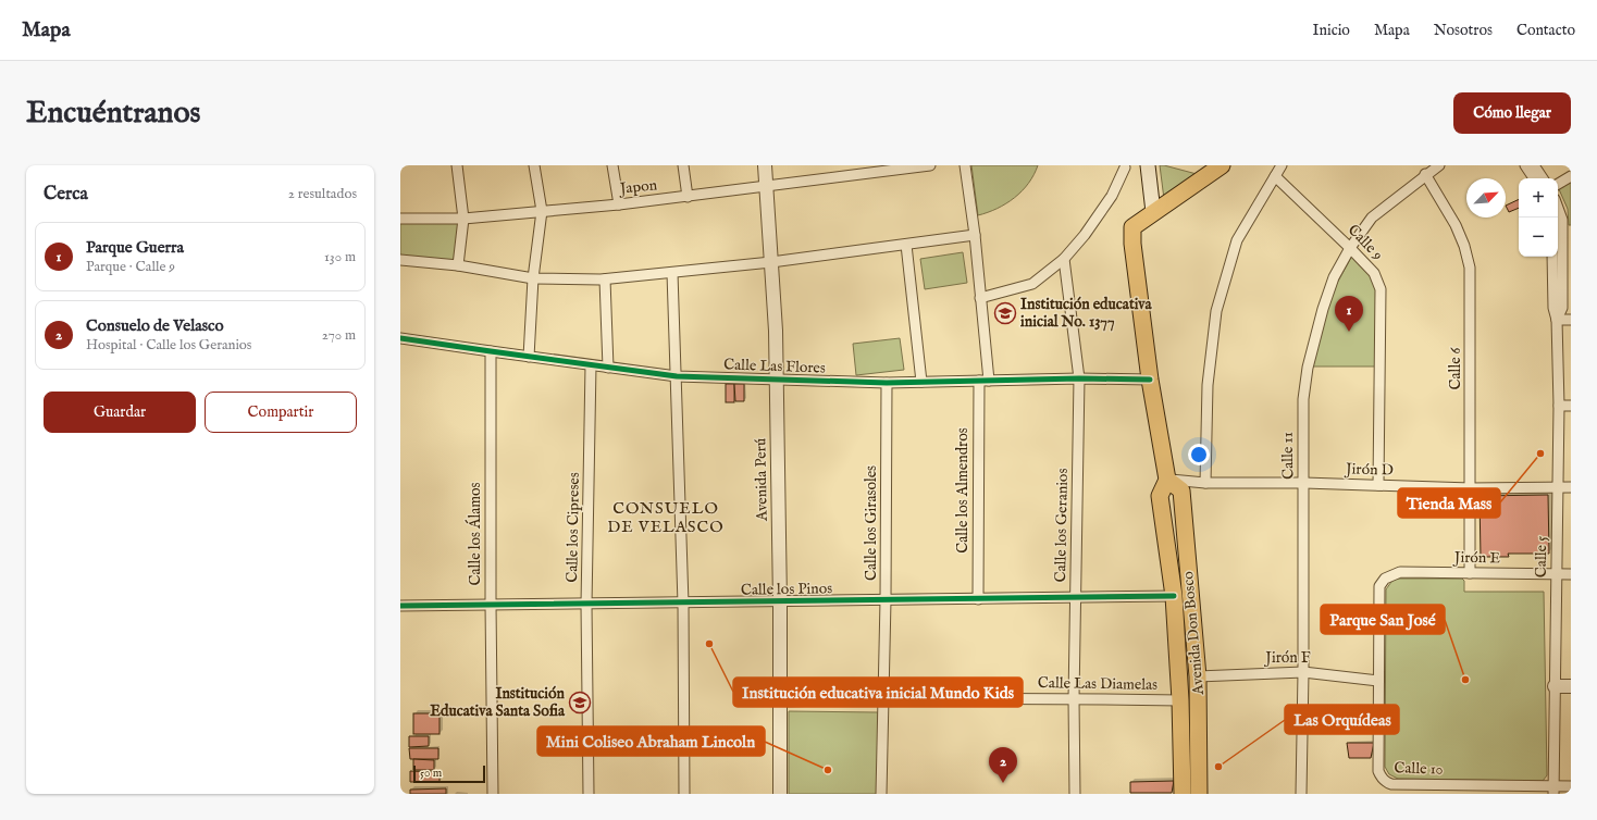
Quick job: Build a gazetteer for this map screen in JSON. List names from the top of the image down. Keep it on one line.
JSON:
{"streets":{"main road":["Avenida Don Bosco"],"street":["Japon","Calle 9","Calle Las Flores","Calle 6","Calle 11","Jirón D","Avenida Perú","Calle los Almendros","Calle los Girasoles","Calle los Geranios","Calle los Cipreses","Calle los Álamos","Calle 5","Jirón E","Calle los Pinos","Jirón F","Calle Las Diamelas","Calle 10"]},"crossings":[["Japon","Avenida Perú"],["Calle 9","Calle 11"],["Calle 9","Jirón D"],["Calle Las Flores","Avenida Perú"],["Calle Las Flores","Calle los Almendros"],["Calle Las Flores","Calle los Girasoles"],["Calle Las Flores","Calle los Geranios"],["Calle Las Flores","Calle los Cipreses"],["Calle Las Flores","Calle los Álamos"],["Calle Las Flores","Avenida Don Bosco"],["Calle 6","Calle 11"],["Calle 6","Jirón D"],["Calle 6","Jirón E"],["Calle 11","Jirón D"],["Calle 11","Jirón F"],["Jirón D","Calle 5"],["Jirón D","Avenida Don Bosco"],["Avenida Perú","Calle los Pinos"],["Avenida Perú","Calle Las Diamelas"],["Calle los Almendros","Calle los Pinos"],["Calle los Girasoles","Calle los Pinos"],["Calle los Girasoles","Calle Las Diamelas"],["Calle los Geranios","Calle los Pinos"],["Calle los Geranios","Calle Las Diamelas"],["Calle los Cipreses","Calle los Pinos"],["Calle los Álamos","Calle los Pinos"],["Calle 5","Jirón E"],["Calle 5","Calle 10"],["Jirón E","Calle 10"],["Calle los Pinos","Avenida Don Bosco"],["Avenida Don Bosco","Jirón F"],["Avenida Don Bosco","Calle Las Diamelas"],["Jirón F","Calle 10"]],"districts":["CONSUELO DE VELASCO"],"places":{"school or university":["Institución educativa inicial No. 1377","Institución Educativa Santa Sofia"],"other":["Tienda Mass","Institución educativa inicial Mundo Kids","Parque San José","Las Orquídeas","Mini Coliseo Abraham Lincoln"]},"scale_bar":"50 m","north":"top right","page":{"header":"Mapa","nav":["Inicio","Mapa","Nosotros","Contacto"],"buttons":["Cómo llegar",["Guardar","Compartir"]],"title":"Encuéntranos","heading":["Cerca","2 resultados"],"map_buttons":["+","−"],"list":[{"mark":"1","name":"Parque Guerra","note":"Parque · Calle 9","value":"130 m"},{"mark":"2","name":"Consuelo de Velasco","note":"Hospital · Calle los Geranios","value":"270 m"}],"pins":["1","2"],"scale":"50 m"}}
